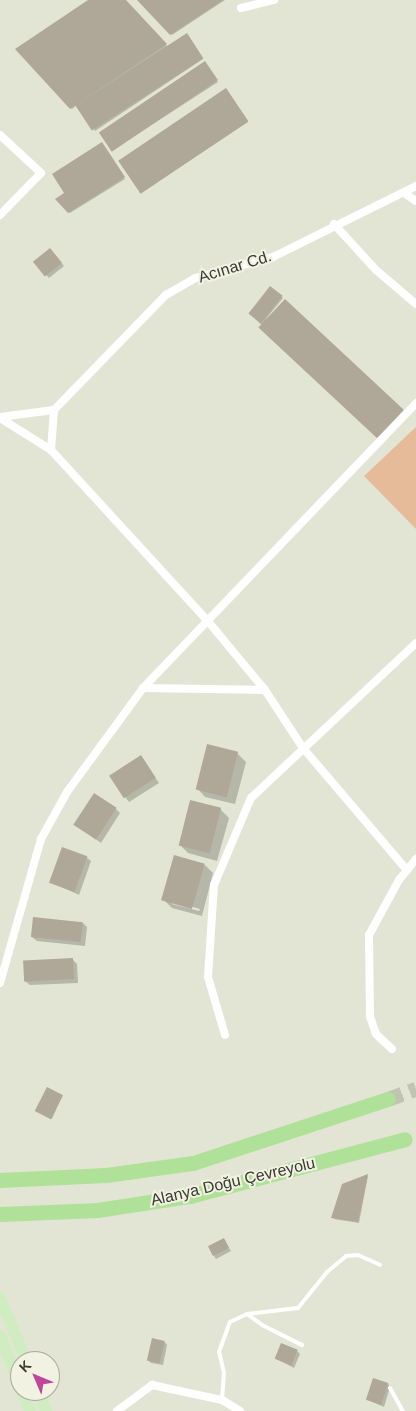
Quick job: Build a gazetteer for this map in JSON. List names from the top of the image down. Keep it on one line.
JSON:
{"streets":{"highway":["Alanya Doğu Çevreyolu"],"street":["Acınar Cd."]},"north":"top left"}
